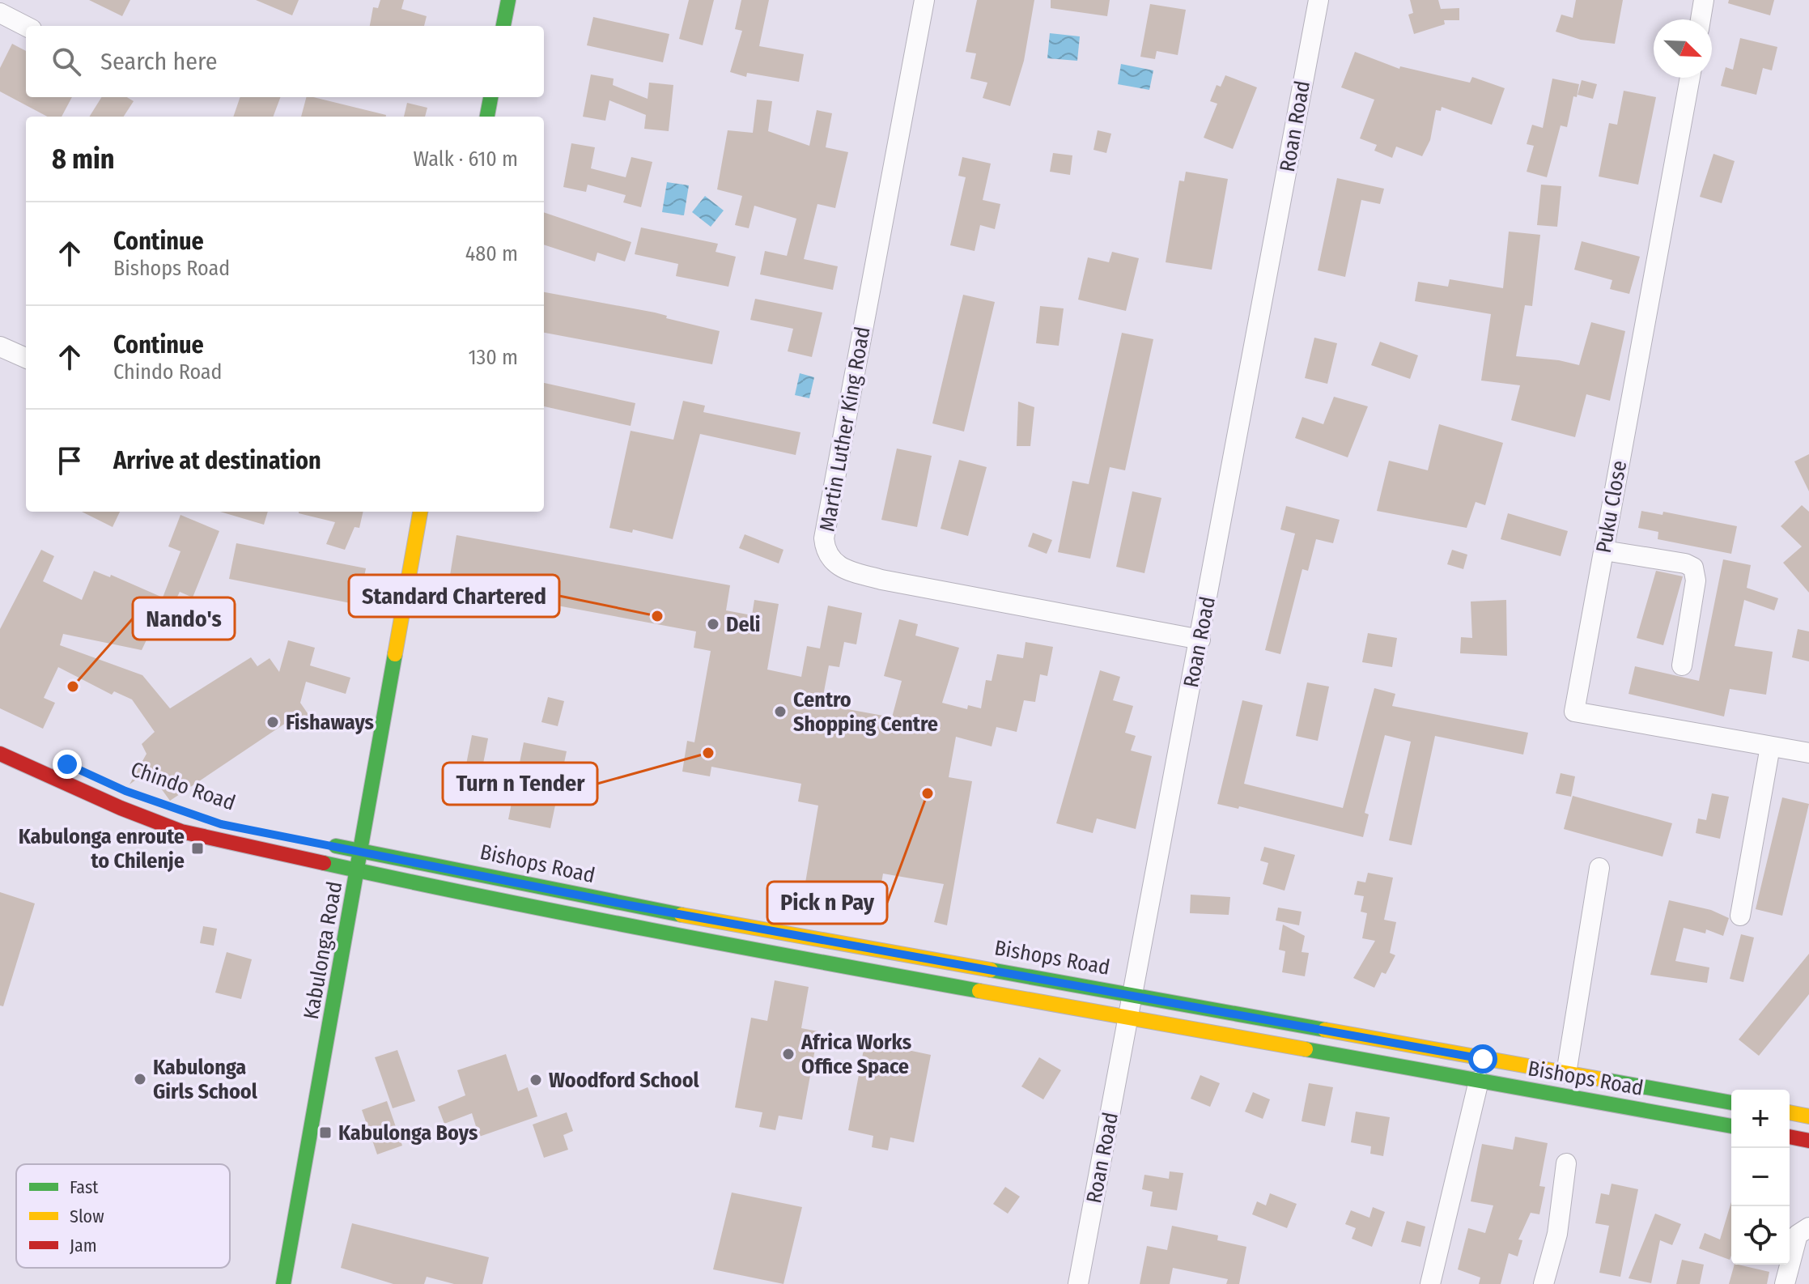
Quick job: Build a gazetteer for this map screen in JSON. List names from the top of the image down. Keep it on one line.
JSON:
{"streets":{"main road":["Chindo Road","Bishops Road","Kabulonga Road"],"street":["Roan Road","Martin Luther King Road","Puku Close"]},"crossings":[["Roan Road","Martin Luther King Road"],["Roan Road","Bishops Road"],["Chindo Road","Bishops Road"],["Chindo Road","Kabulonga Road"],["Bishops Road","Kabulonga Road"]],"places":{"other":["Standard Chartered","Deli","Nando's","Centro Shopping Centre","Fishaways","Turn n Tender","Pick n Pay","Africa Works Office Space","Kabulonga Girls School","Woodford School"],"transit":["Kabulonga enroute to Chilenje","Kabulonga Boys"]},"legend":["Fast","Slow","Jam"],"north":"bottom right","page":{"search":"Search here","heading":["8 min","Walk · 610 m"],"list":[["Continue","Bishops Road","480 m"],["Continue","Chindo Road","130 m"],"Arrive at destination"],"map_buttons":["+","−"]}}
